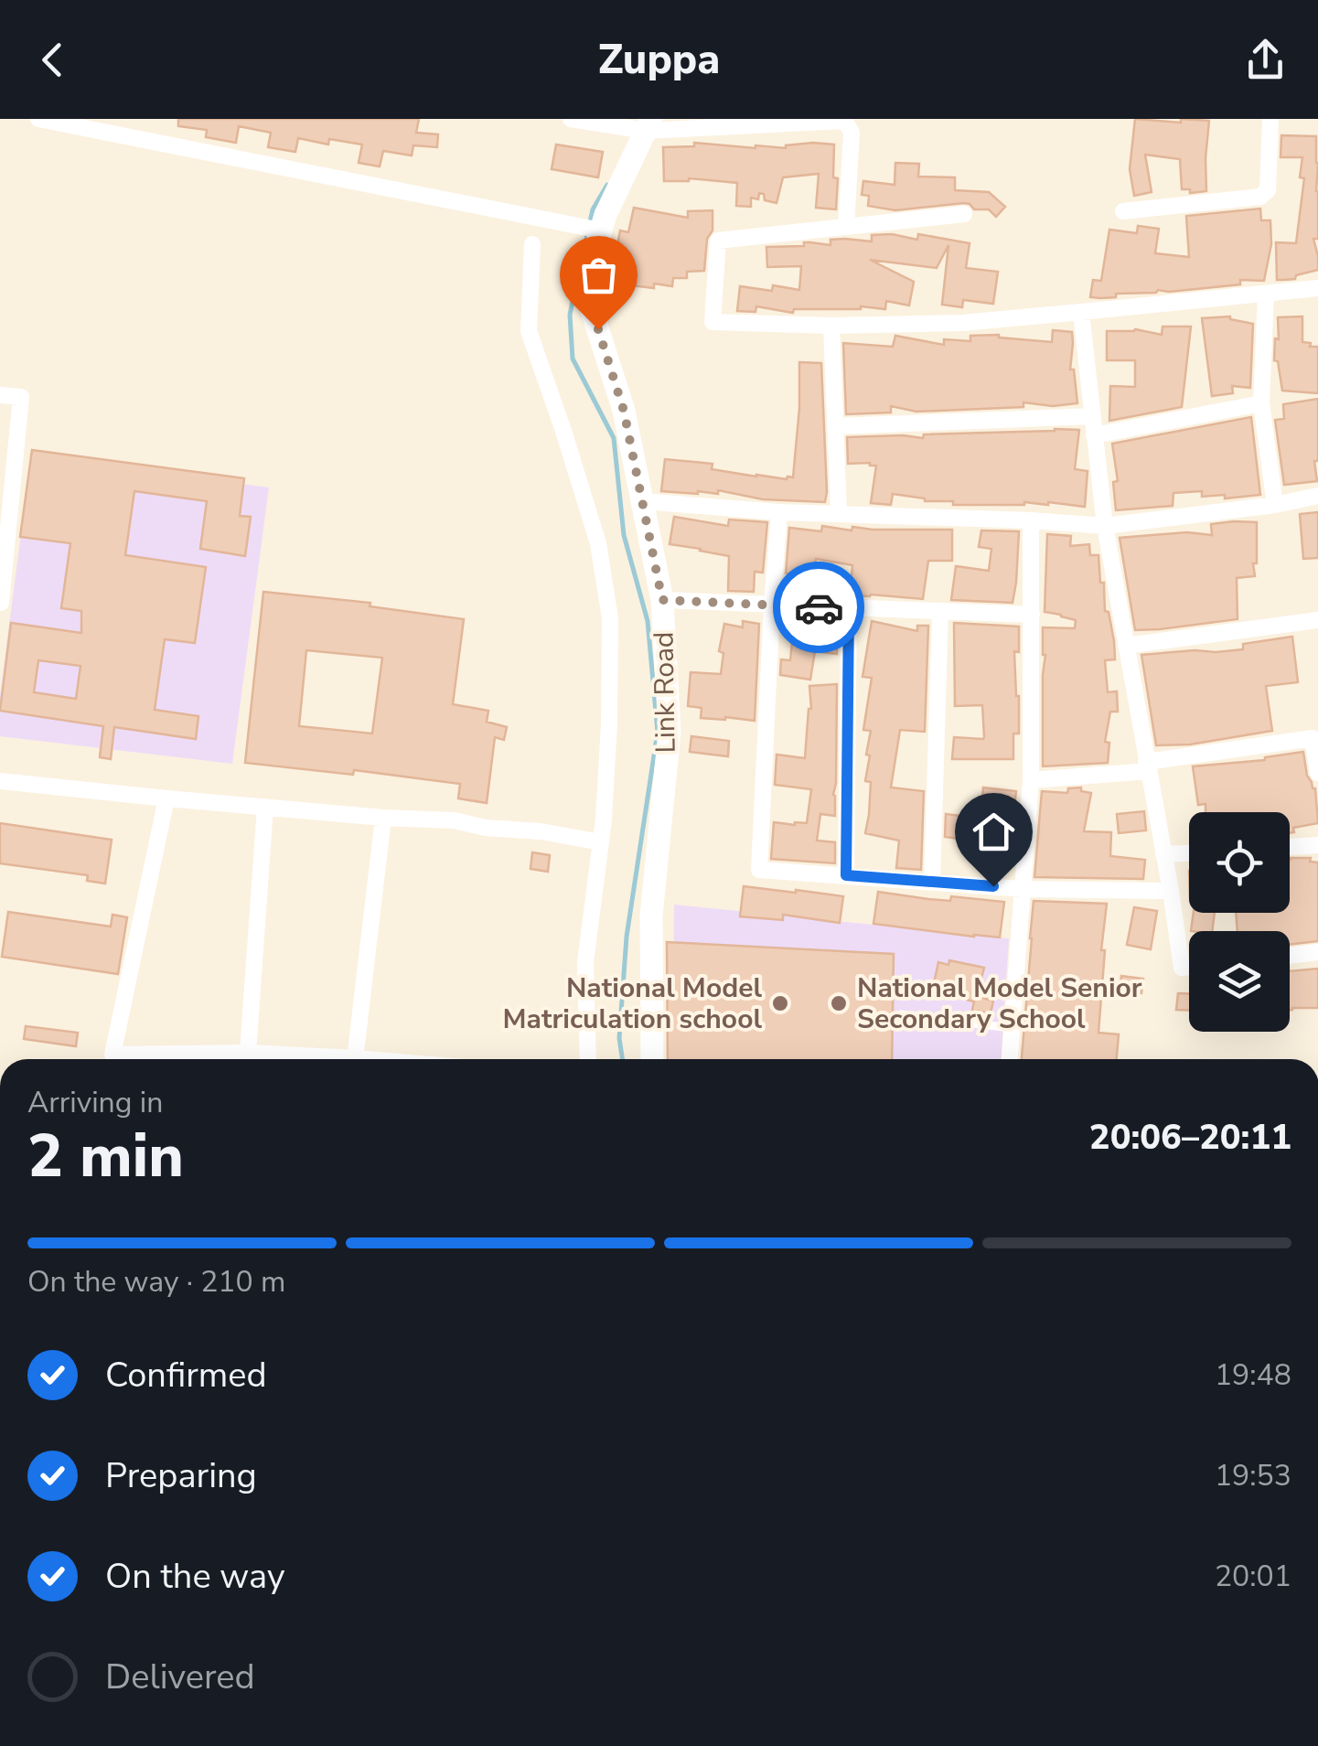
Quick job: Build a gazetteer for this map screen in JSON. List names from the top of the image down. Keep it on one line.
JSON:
{"streets":{"street":["Link Road"]},"places":["National Model Matriculation school","National Model Senior Secondary School"],"page":{"header":"Zuppa","heading":["2 min","Arriving in","20:06–20:11"],"bar":"On the way · 210 m","list":[["Confirmed","19:48"],["Preparing","19:53"],["On the way","20:01"],"Delivered"]}}
